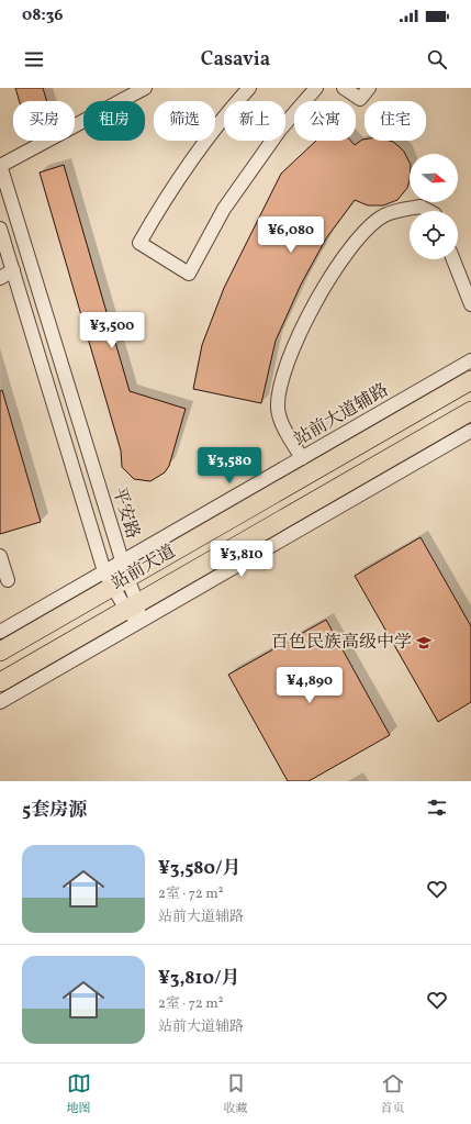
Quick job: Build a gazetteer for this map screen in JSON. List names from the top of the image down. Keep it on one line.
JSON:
{"streets":{"highway":["站前大道"],"street":["站前大道辅路","平安路"]},"crossings":[["站前大道辅路","平安路"],["站前大道辅路","站前大道"],["平安路","站前大道"]],"places":{"school or university":["百色民族高级中学"]},"north":"right","page":{"status":"08:36","header":"Casavia","chip":["买房","租房","筛选","新上","公寓","住宅"],"price":["¥6,080","¥3,500","¥3,580","¥3,810","¥4,890"],"heading":"5套房源","list":[{"name":"¥3,580/月","note":"2室 · 72 m² · 站前大道辅路"},{"name":"¥3,810/月","note":"2室 · 72 m² · 站前大道辅路"}],"tabs":["地图","收藏","首页"]}}
